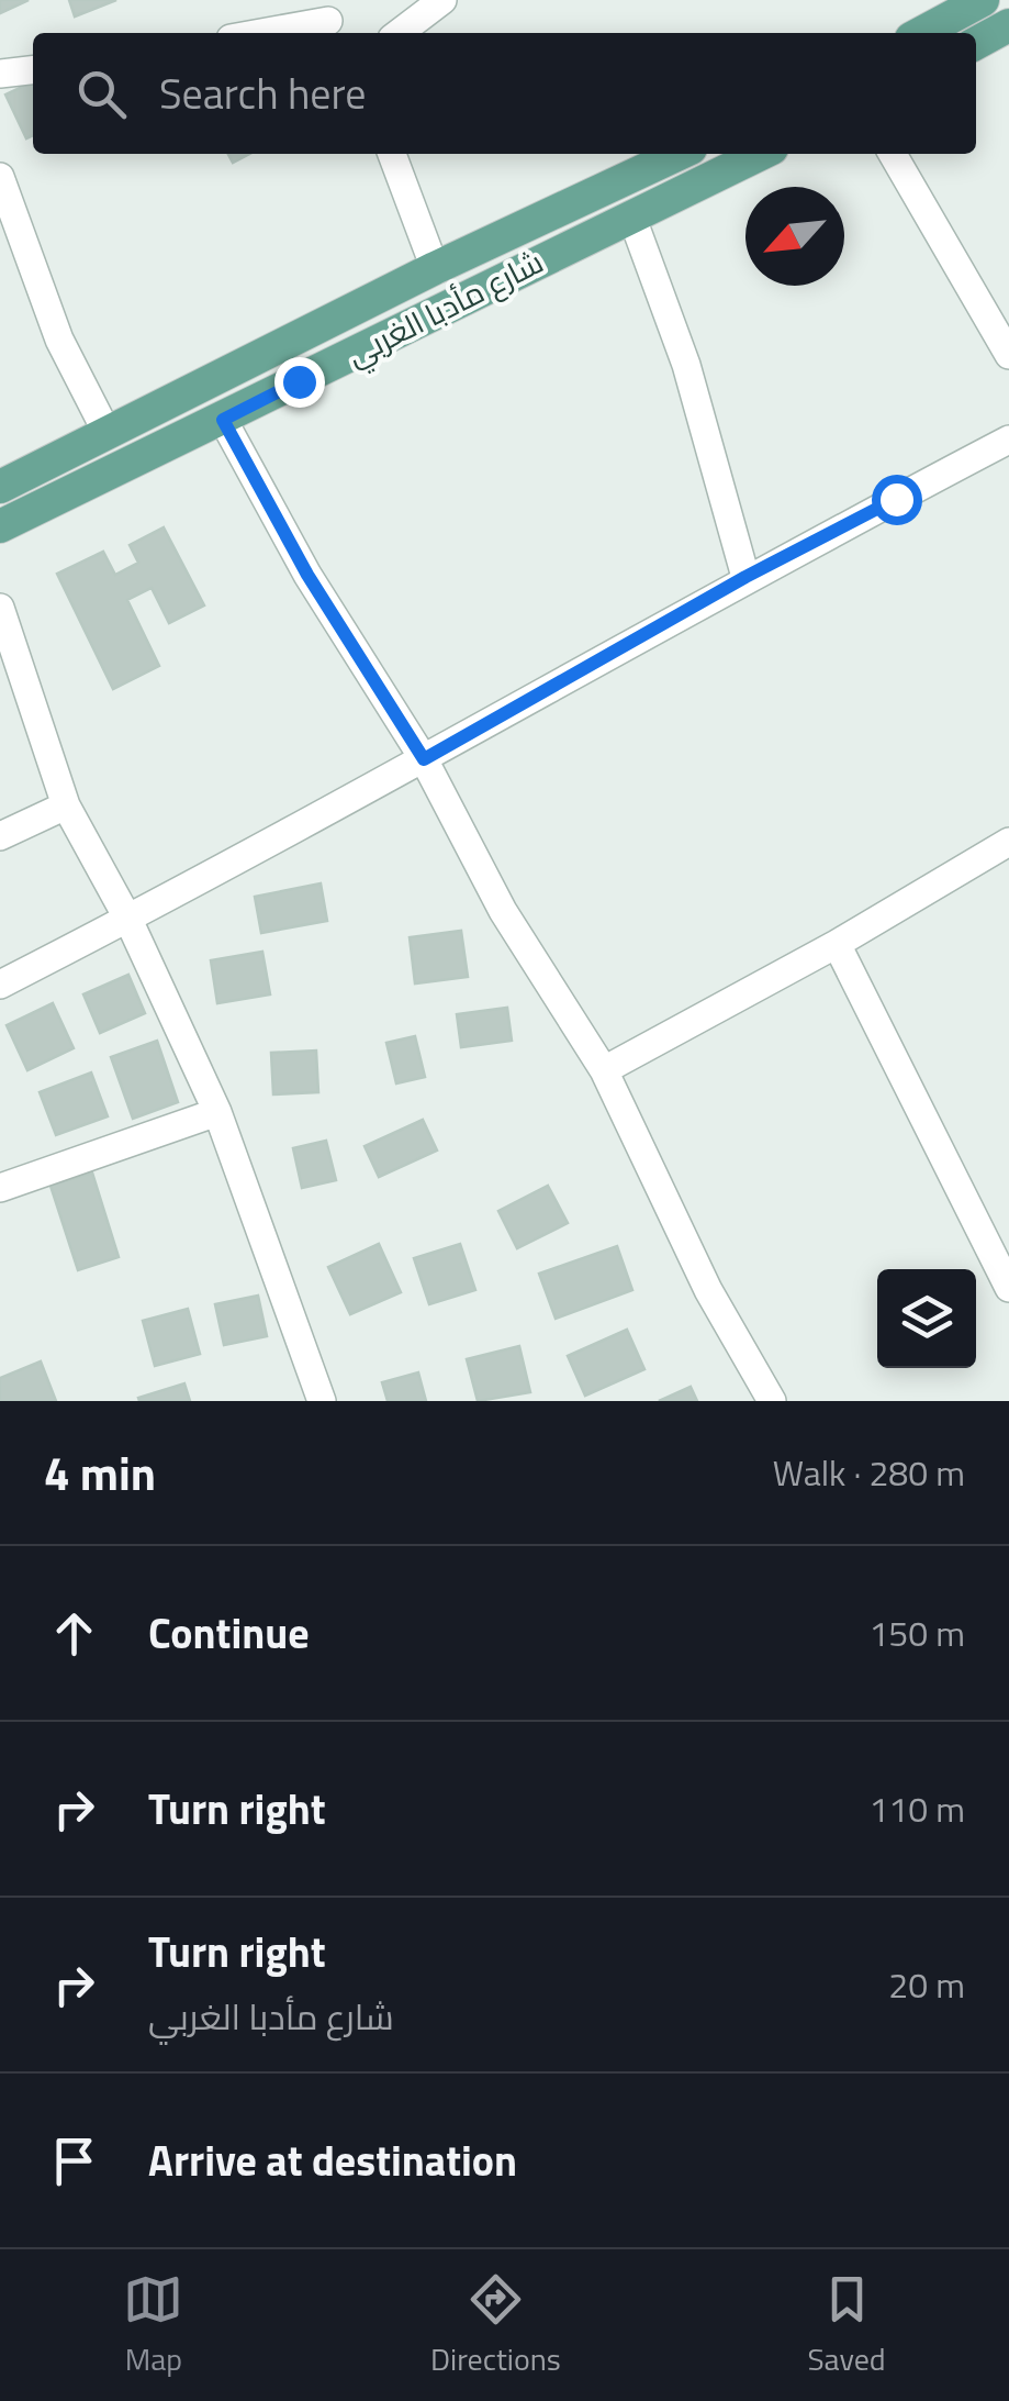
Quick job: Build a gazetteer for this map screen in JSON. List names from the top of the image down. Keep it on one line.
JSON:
{"streets":{"main road":["شارع مأدبا الغربي"]},"north":"bottom left","page":{"search":"Search here","heading":["4 min","Walk · 280 m"],"list":[["Continue","150 m"],["Turn right","110 m"],["Turn right","شارع مأدبا الغربي","20 m"],"Arrive at destination"],"nav":["Map","Directions","Saved"]}}
